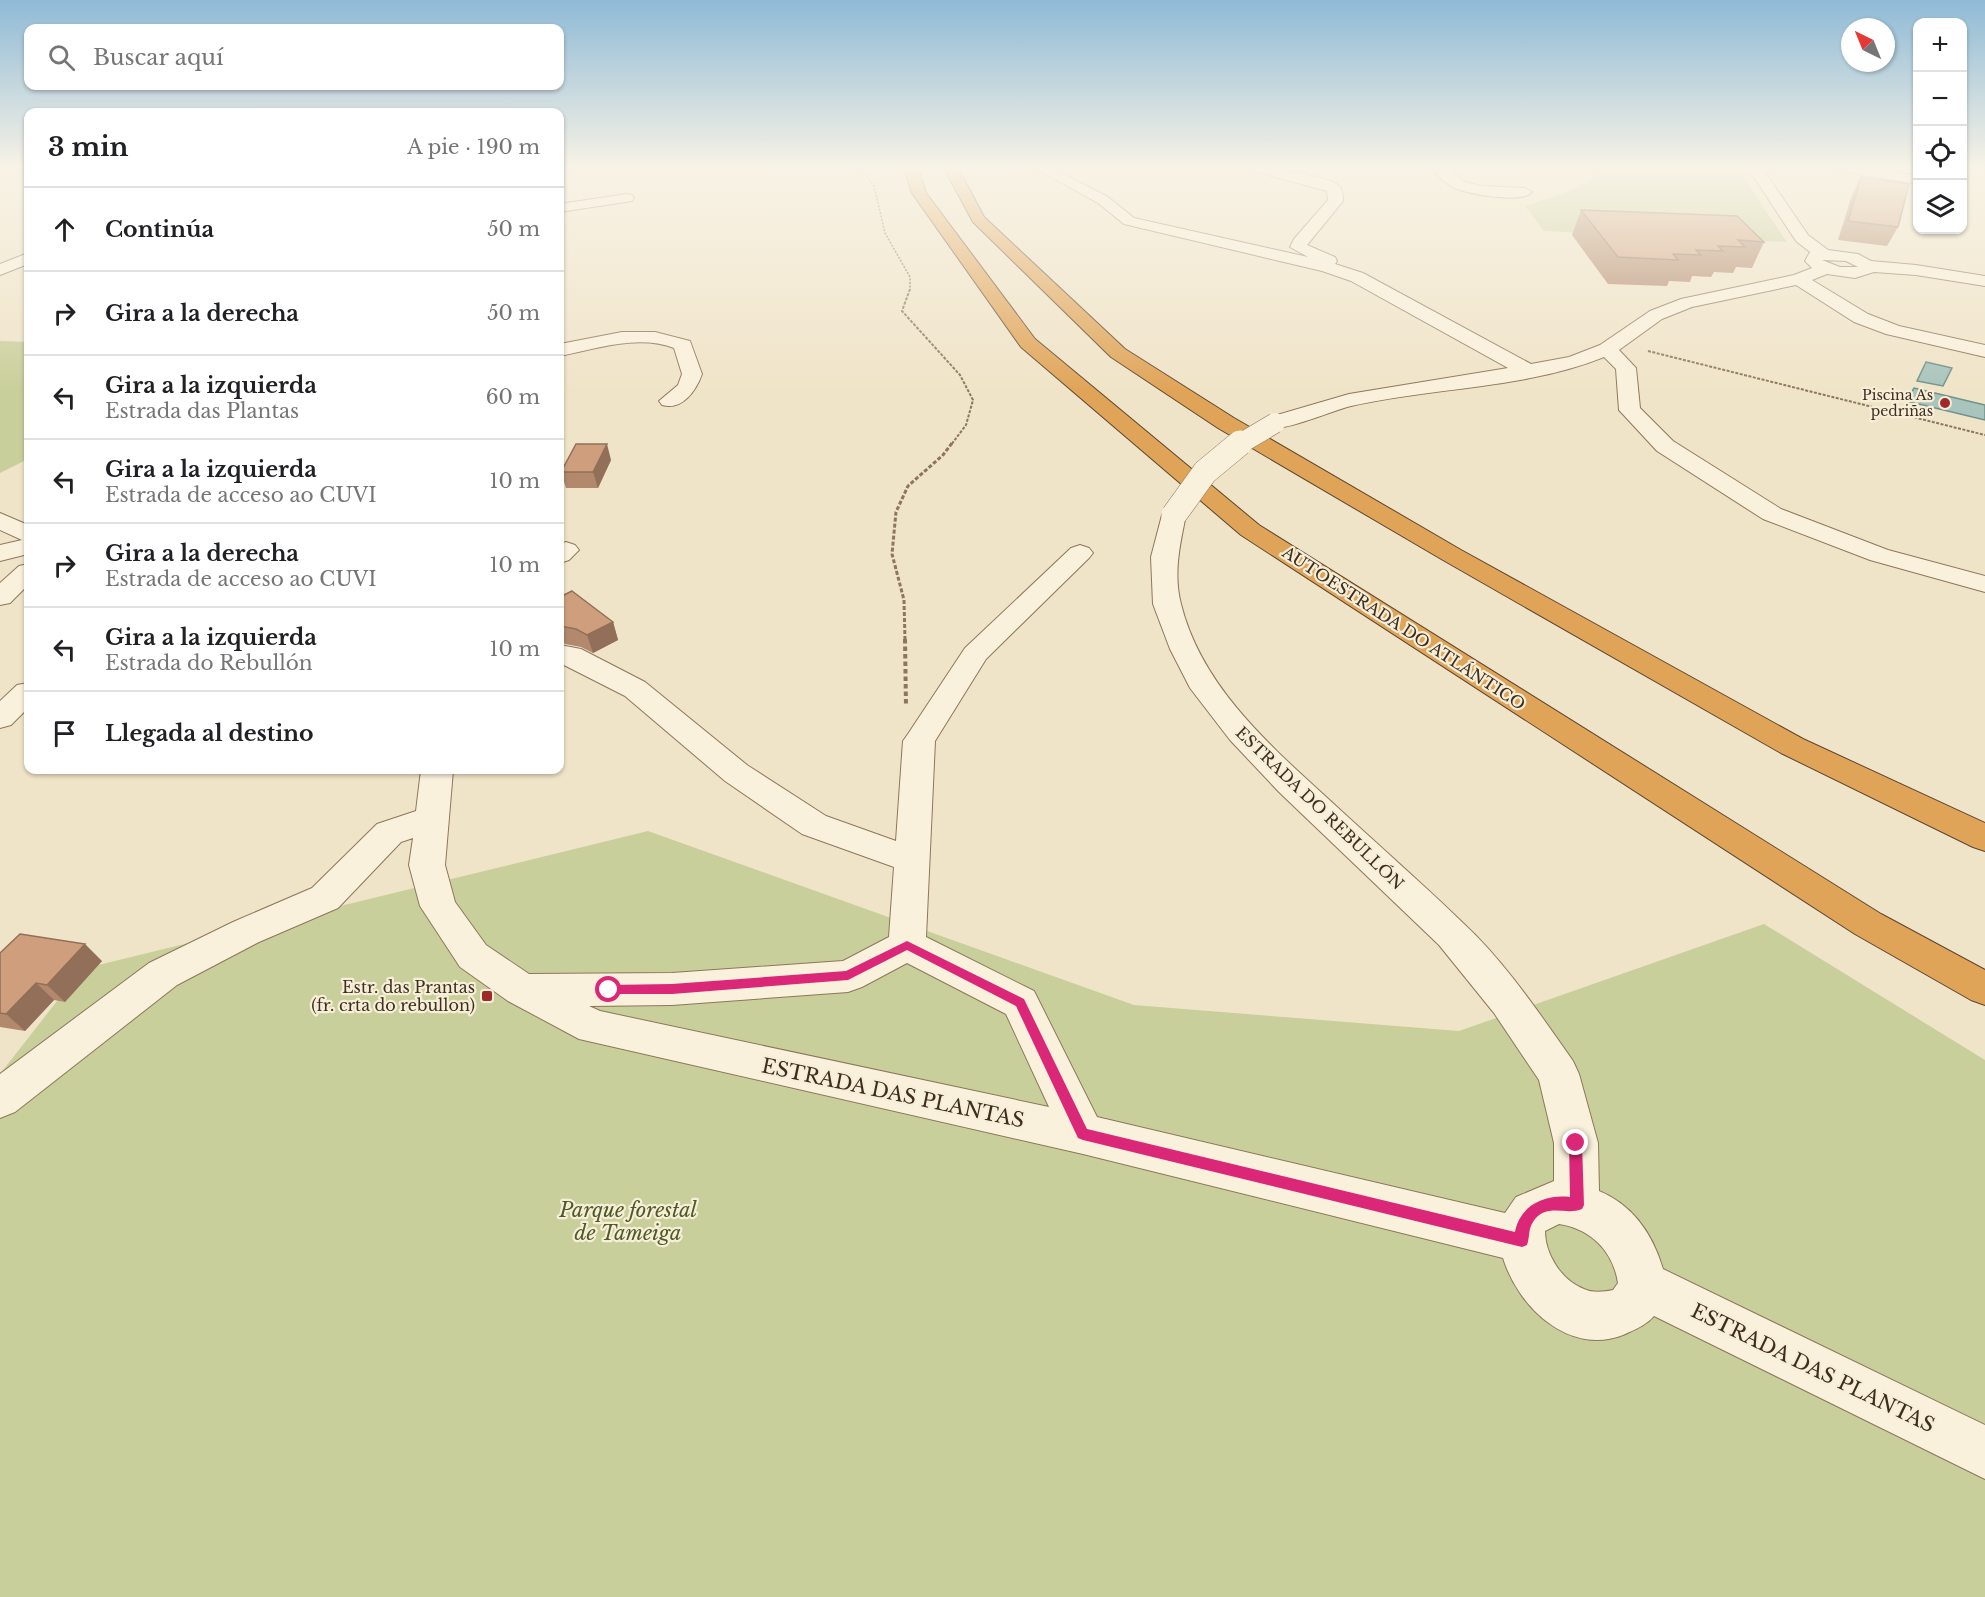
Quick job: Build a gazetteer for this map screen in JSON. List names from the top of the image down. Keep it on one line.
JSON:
{"streets":{"highway":["AUTOESTRADA DO ATLÁNTICO"],"street":["ESTRADA DO REBULLÓN","ESTRADA DAS PLANTAS"]},"crossings":[["ESTRADA DO REBULLÓN","ESTRADA DAS PLANTAS"]],"parks":["Parque forestal de Tameiga"],"places":{"other":["Piscina As pedriñas"],"transit":["Estr. das Prantas (fr. crta do rebullon)"]},"north":"top left","page":{"map_buttons":["+","−"],"search":"Buscar aquí","heading":["3 min","A pie · 190 m"],"list":[["Continúa","50 m"],["Gira a la derecha","50 m"],["Gira a la izquierda","Estrada das Plantas","60 m"],["Gira a la izquierda","Estrada de acceso ao CUVI","10 m"],["Gira a la derecha","Estrada de acceso ao CUVI","10 m"],["Gira a la izquierda","Estrada do Rebullón","10 m"],"Llegada al destino"]}}
